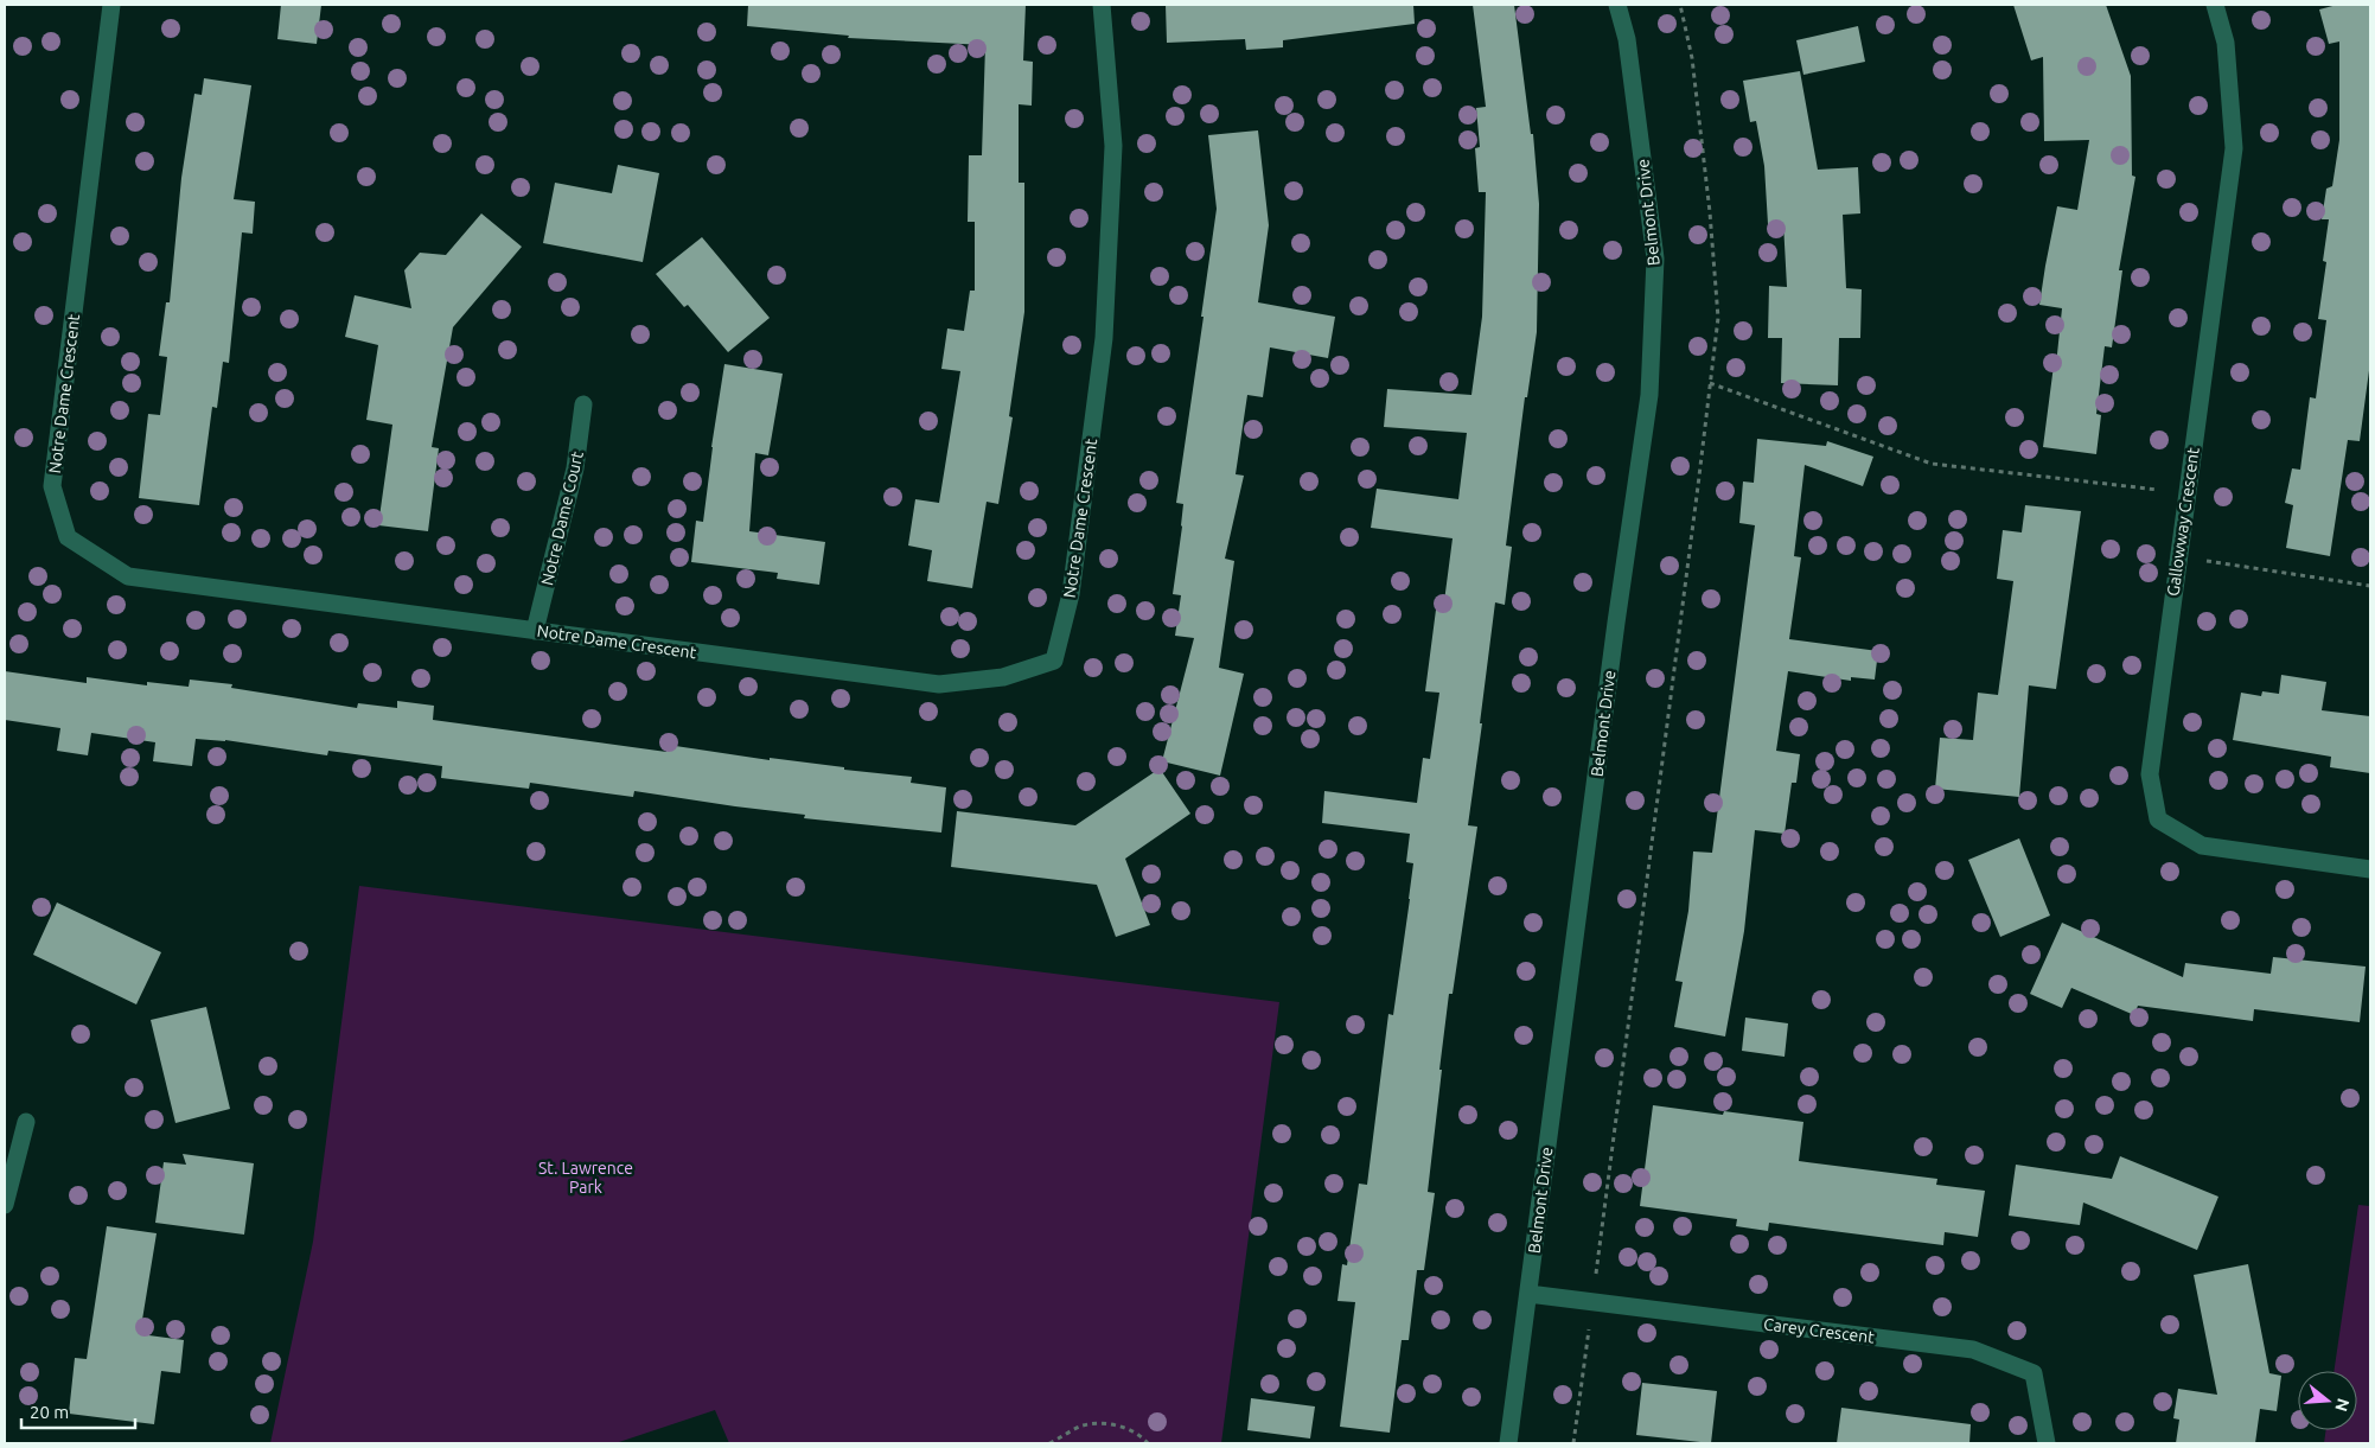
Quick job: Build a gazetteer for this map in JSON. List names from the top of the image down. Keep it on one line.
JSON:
{"streets":{"street":["Belmont Drive","Notre Dame Crescent","Notre Dame Court","Gallowway Crescent","Carey Crescent"]},"crossings":[["Belmont Drive","Carey Crescent"],["Notre Dame Crescent","Notre Dame Court"]],"parks":["St. Lawrence Park"],"scale_bar":"20 m","north":"right"}
